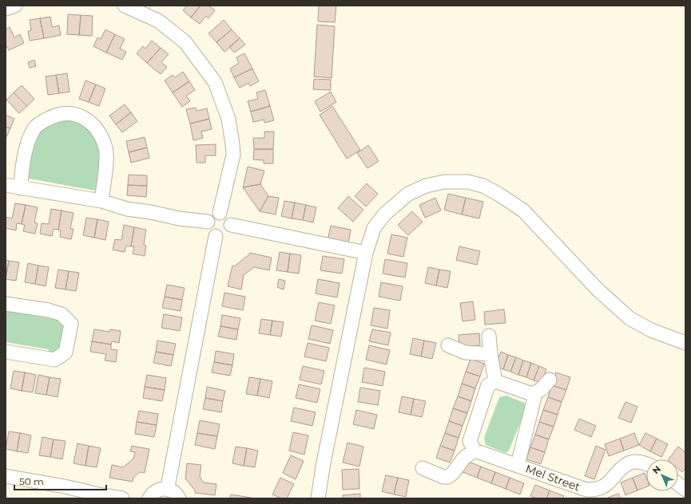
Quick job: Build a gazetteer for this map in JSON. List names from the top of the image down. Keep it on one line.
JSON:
{"streets":{"street":["Mel Street"]},"scale_bar":"50 m","north":"top left"}
